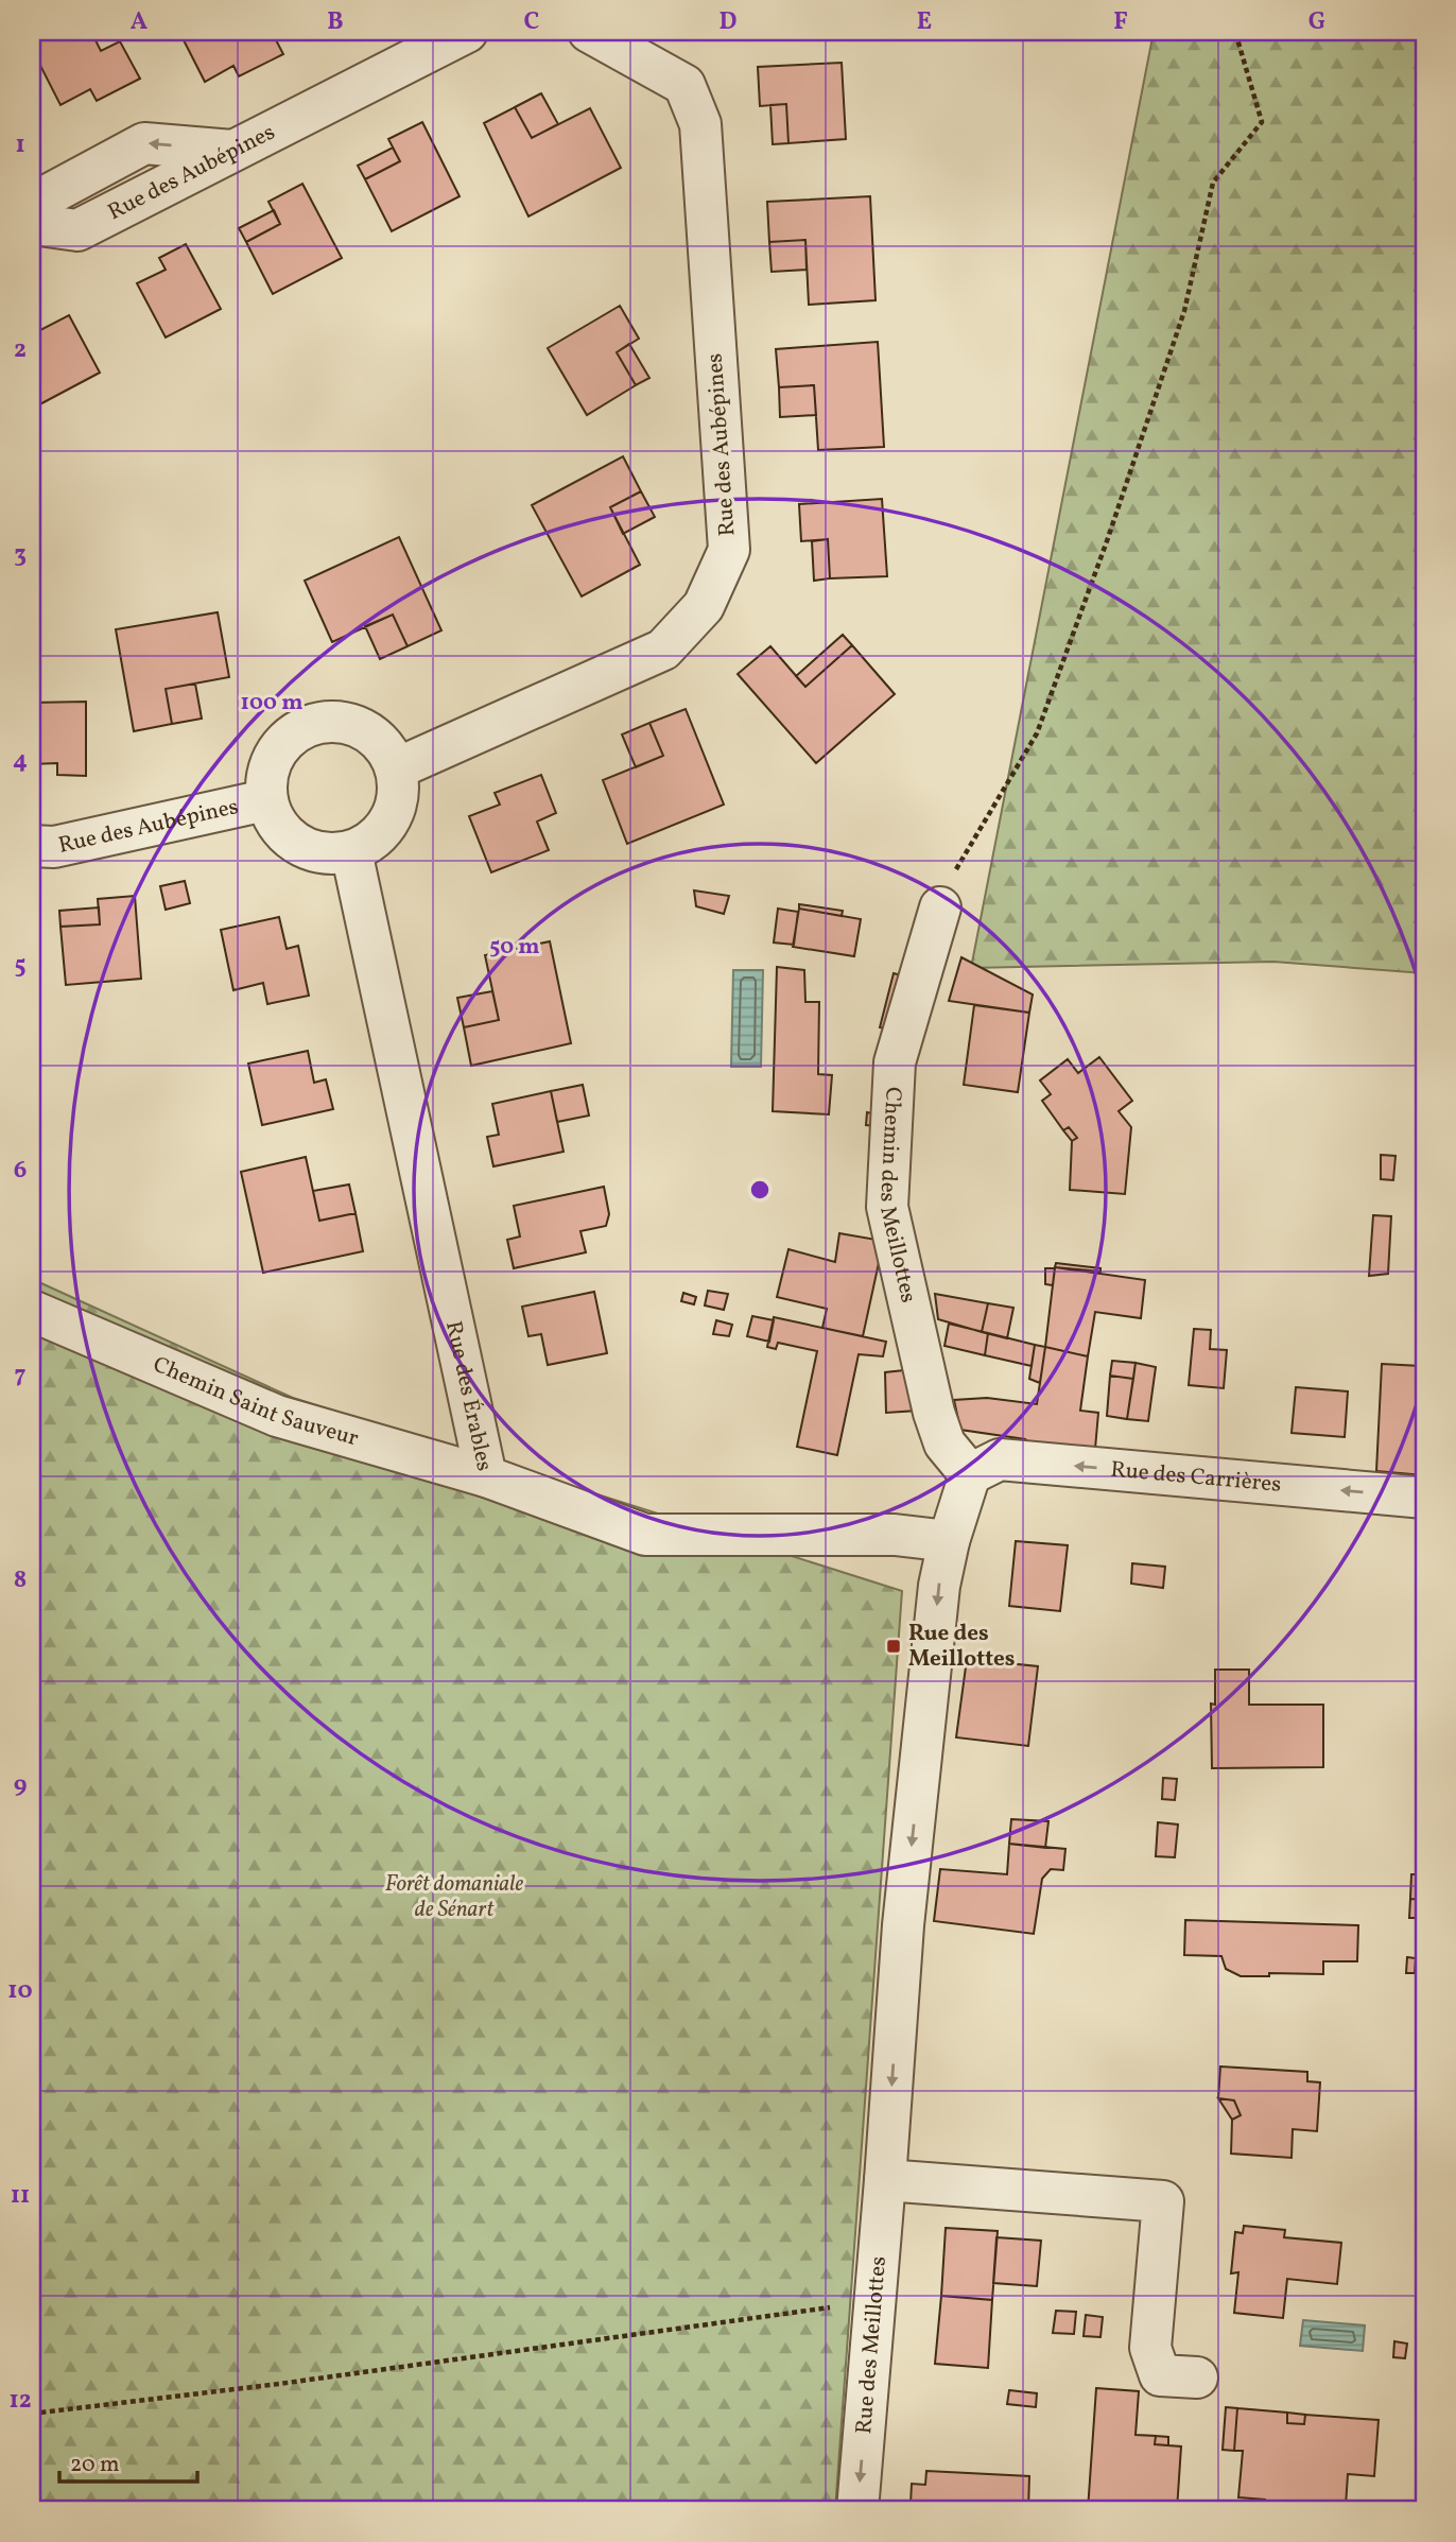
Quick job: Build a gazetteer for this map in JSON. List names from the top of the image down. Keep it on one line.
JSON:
{"streets":{"street":["Rue des Aubépines","Chemin des Meillottes","Rue des Érables","Chemin Saint Sauveur","Rue des Carrières","Rue des Meillottes"]},"crossings":[["Rue des Aubépines","Rue des Érables"],["Chemin des Meillottes","Rue des Carrières"],["Chemin des Meillottes","Rue des Meillottes"],["Rue des Érables","Chemin Saint Sauveur"],["Rue des Érables","Rue des Meillottes"],["Rue des Carrières","Rue des Meillottes"]],"one_way":["Rue des Carrières","Rue des Meillottes"],"parks":["Forêt domaniale de Sénart"],"places":{"transit":["Rue des Meillottes"]},"scale_bar":"20 m","grid":{"columns":["A","B","C","D","E","F","G"],"rows":["1","2","3","4","5","6","7","8","9","10","11","12"]},"rings":["100 m","50 m"]}
